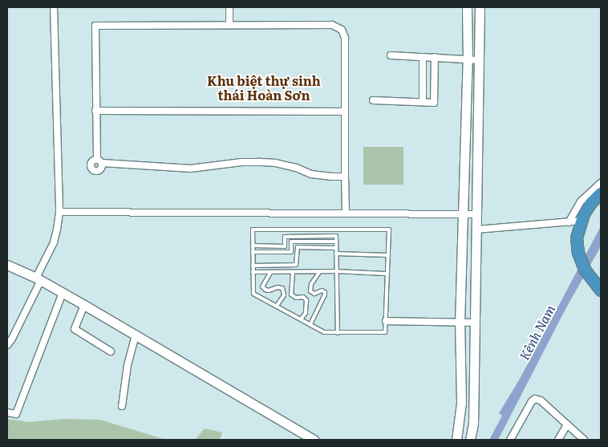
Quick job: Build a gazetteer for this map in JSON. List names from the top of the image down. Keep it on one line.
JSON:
{"districts":["Khu biệt thự sinh thái Hoàn Sơn"],"water":["Kênh Nam"]}
